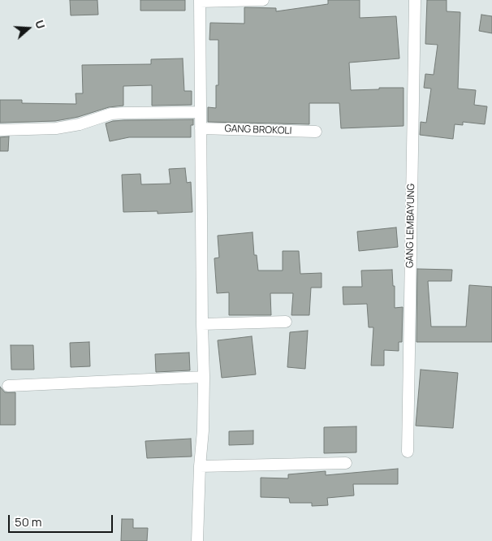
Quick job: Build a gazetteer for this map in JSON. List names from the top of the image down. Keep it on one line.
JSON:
{"streets":{"street":["GANG BROKOLI","GANG LEMBAYUNG"]},"scale_bar":"50 m","north":"right"}
